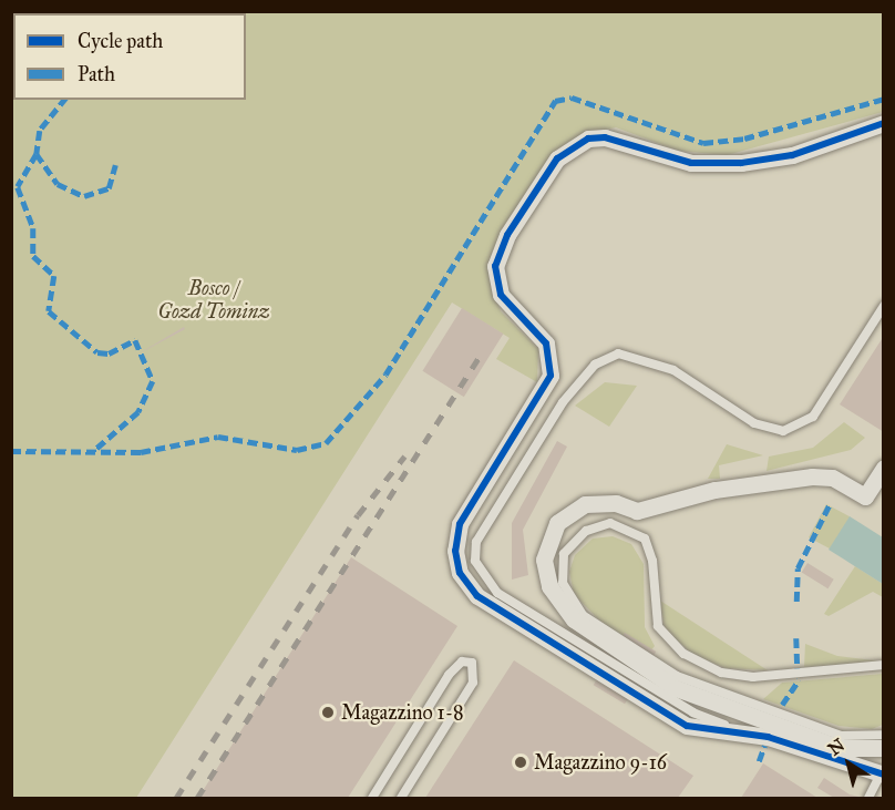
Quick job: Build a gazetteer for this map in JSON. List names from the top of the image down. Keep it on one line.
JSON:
{"parks":["Bosco / Gozd Tominz"],"places":["Magazzino 1-8","Magazzino 9-16"],"legend":["Cycle path","Path"],"north":"top left"}
